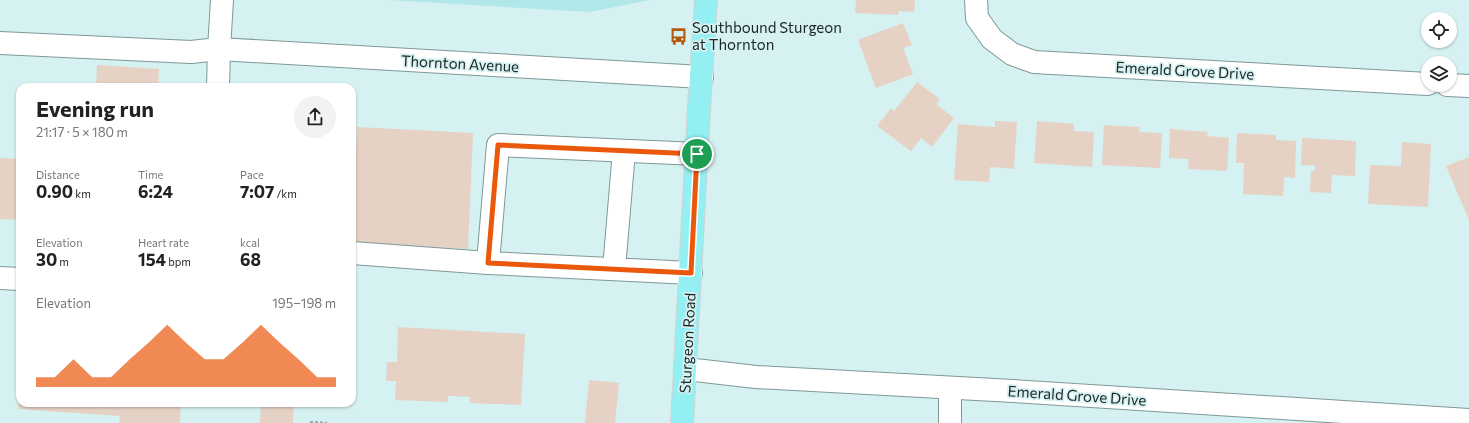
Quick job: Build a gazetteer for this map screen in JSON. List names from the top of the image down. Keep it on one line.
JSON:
{"streets":{"main road":["Sturgeon Road"],"street":["Thornton Avenue","Emerald Grove Drive"]},"crossings":[["Thornton Avenue","Sturgeon Road"],["Emerald Grove Drive","Sturgeon Road"]],"places":{"bus stop":["Southbound Sturgeon at Thornton"]},"page":{"heading":["Evening run","21:17 · 5 × 180 m"],"stats":[["Distance","0.90 km"],["Time","6:24"],["Pace","7:07 /km"],["Elevation","30 m"],["Heart rate","154 bpm"],["kcal","68"]],"chart":["Elevation","195–198 m"]}}
